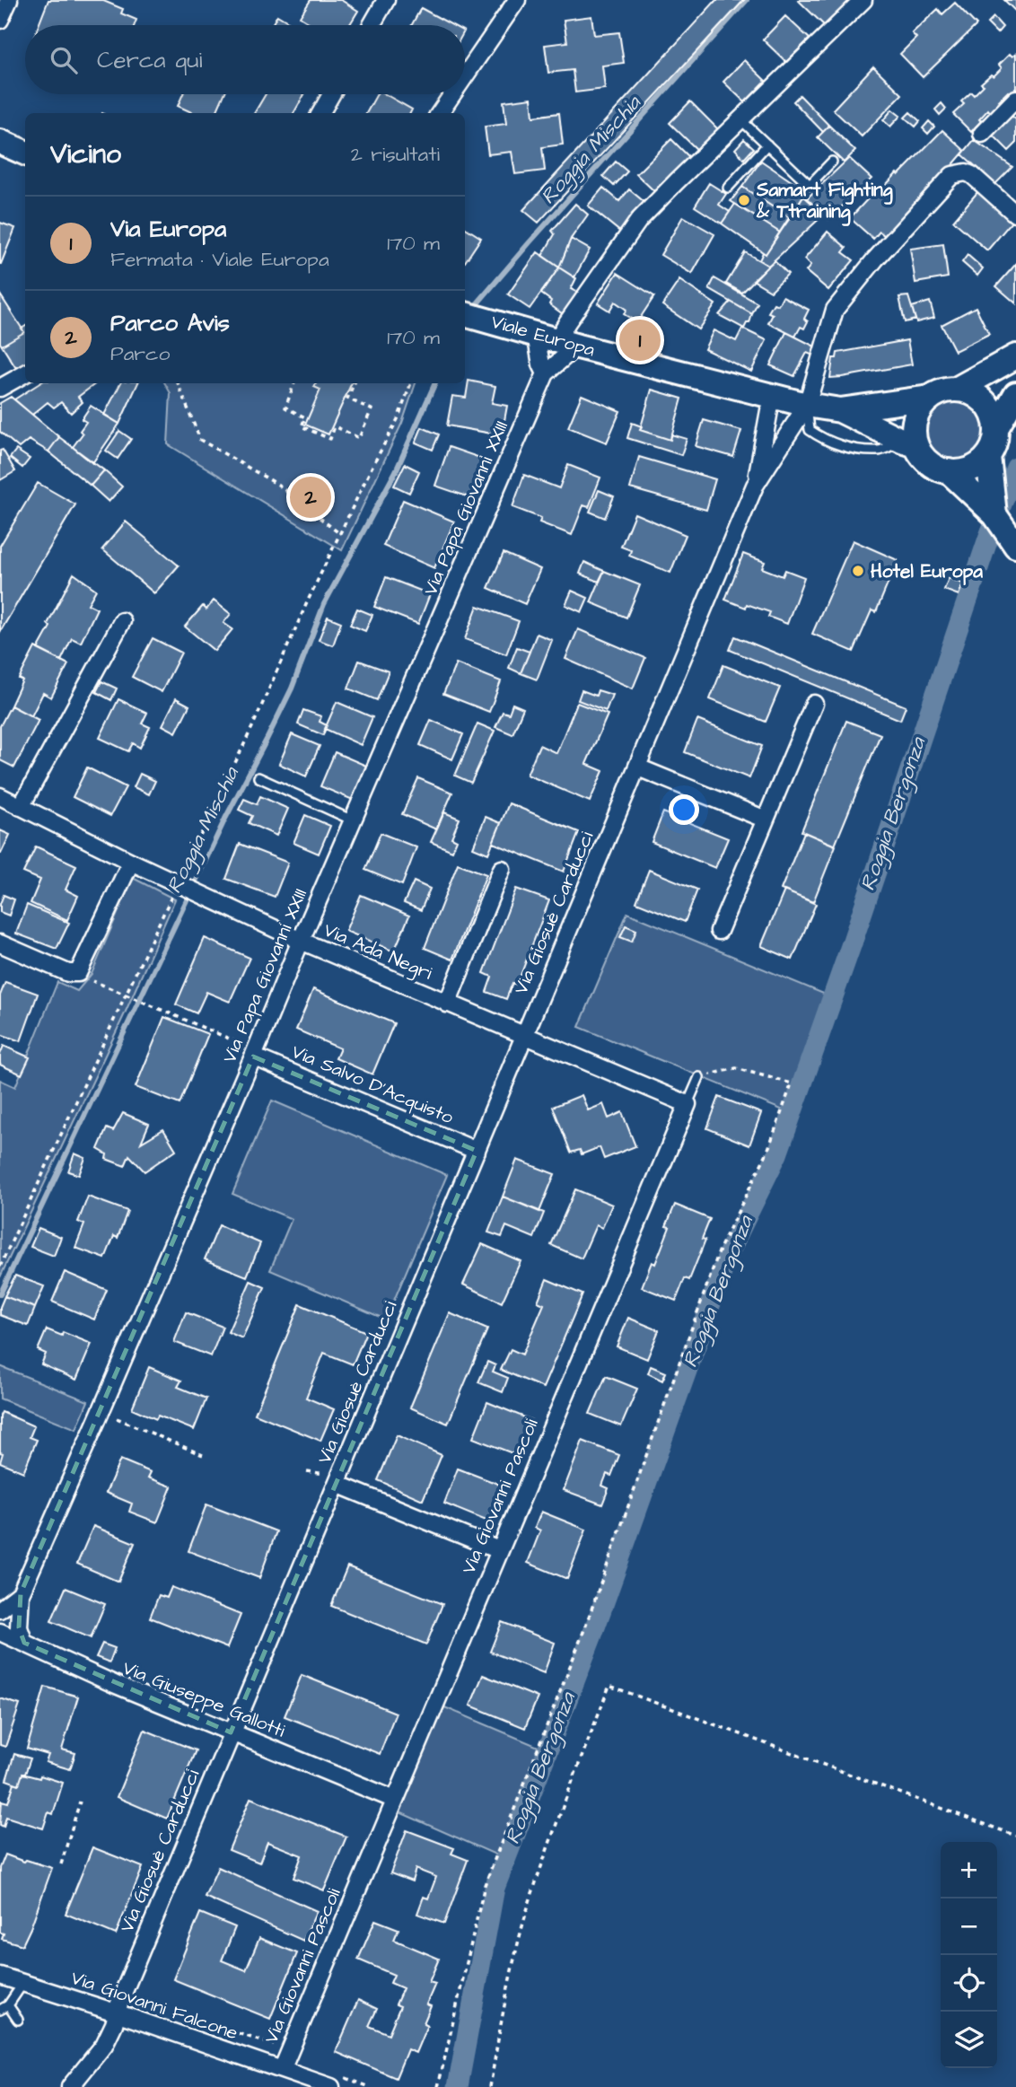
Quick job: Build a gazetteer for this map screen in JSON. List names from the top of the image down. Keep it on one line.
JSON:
{"streets":{"street":["Viale Europa","Via Papa Giovanni XXIII","Via Giosuè Carducci","Via Ada Negri","Via Salvo D'Acquisto","Via Giovanni Pascoli","Via Giuseppe Gallotti","Via Giovanni Falcone"]},"crossings":[["Viale Europa","Via Giosuè Carducci"],["Via Papa Giovanni XXIII","Via Ada Negri"],["Via Papa Giovanni XXIII","Via Salvo D'Acquisto"],["Via Giosuè Carducci","Via Ada Negri"],["Via Giosuè Carducci","Via Salvo D'Acquisto"],["Via Giosuè Carducci","Via Giuseppe Gallotti"],["Via Giosuè Carducci","Via Giovanni Falcone"],["Via Giovanni Pascoli","Via Giuseppe Gallotti"],["Via Giovanni Pascoli","Via Giovanni Falcone"]],"water":["Roggia Mischia","Roggia Bergonza"],"places":["Samart Fighting & Ttraining","Hotel Europa"],"page":{"search":"Cerca qui","heading":["Vicino","2 risultati"],"list":[{"mark":"1","name":"Via Europa","note":"Fermata · Viale Europa","value":"170 m"},{"mark":"2","name":"Parco Avis","note":"Parco","value":"170 m"}],"pins":["1","2"],"map_buttons":["+","−"]}}
